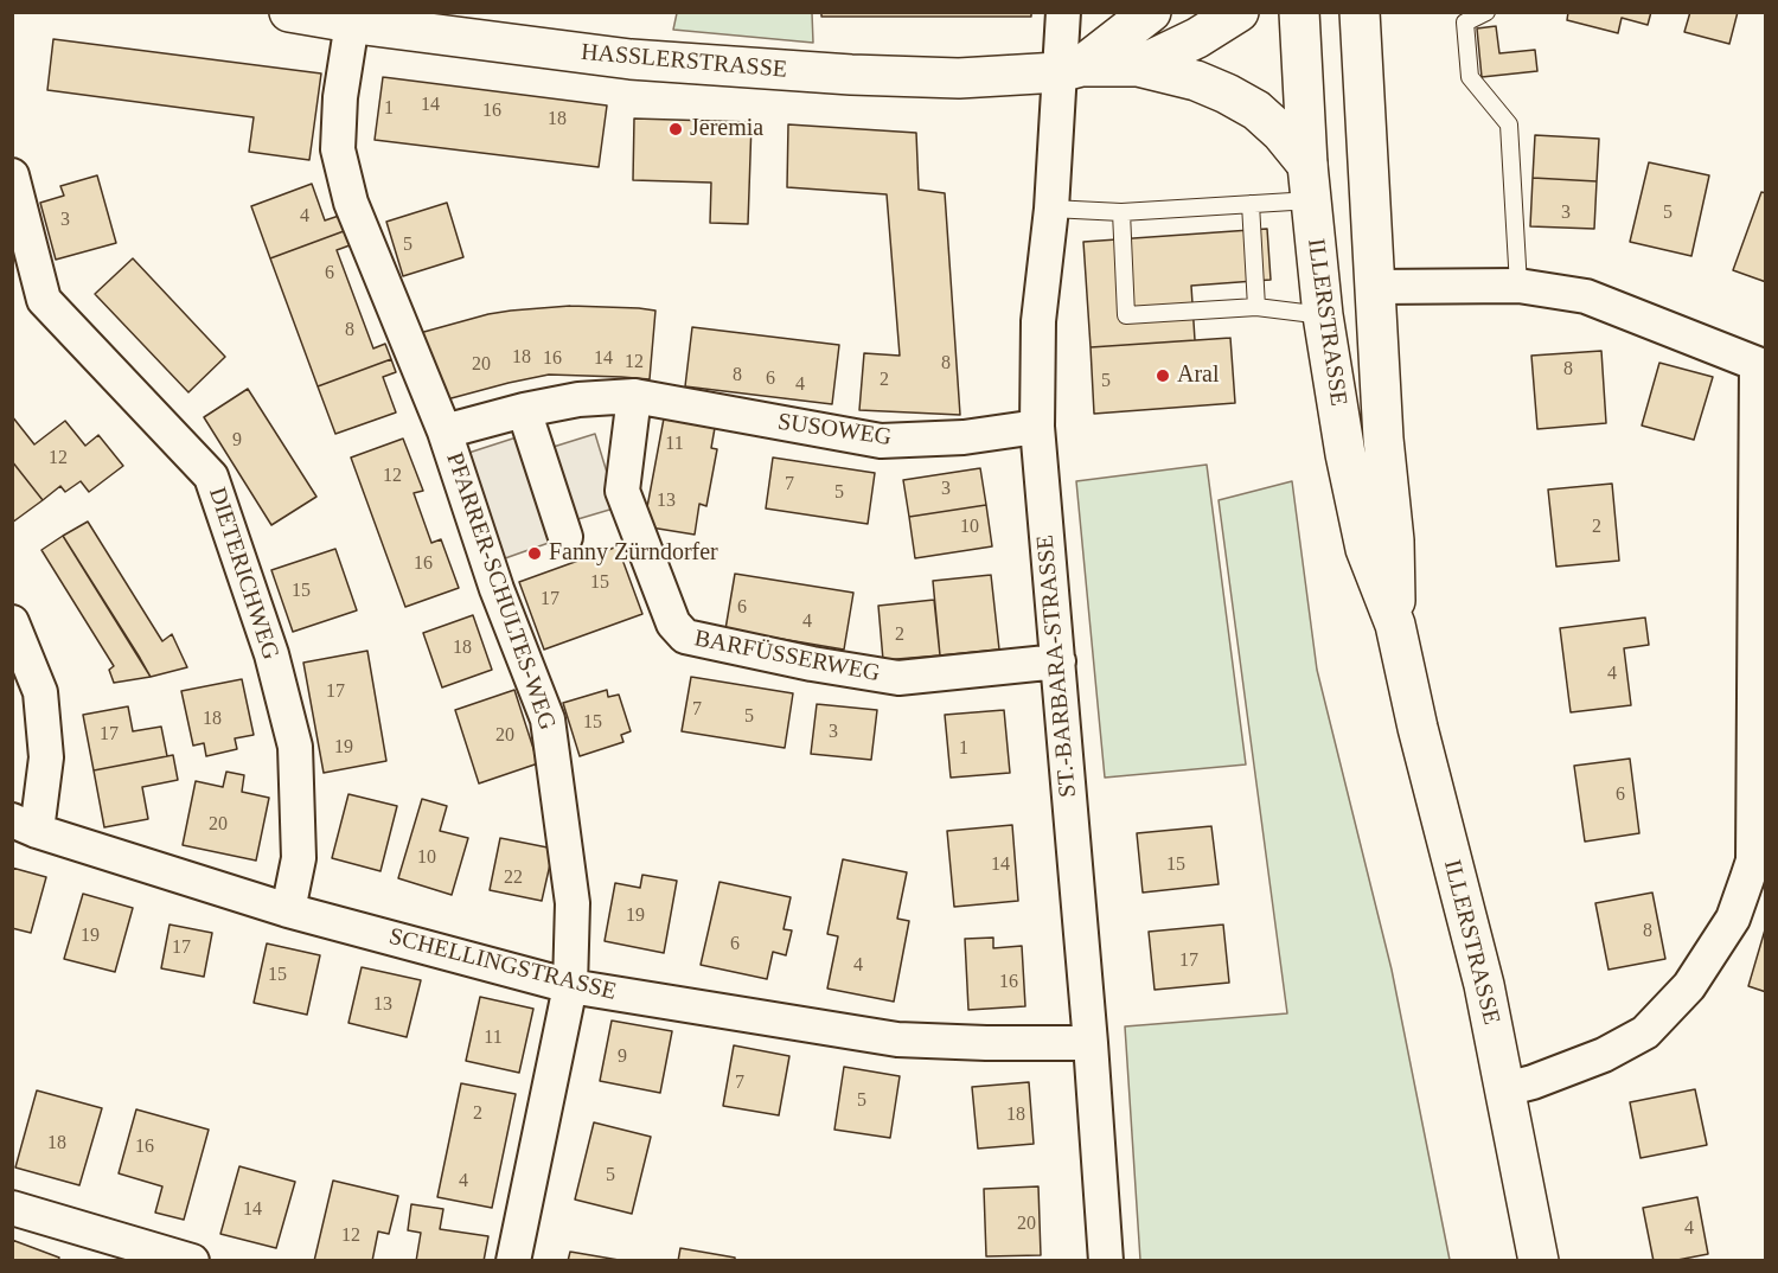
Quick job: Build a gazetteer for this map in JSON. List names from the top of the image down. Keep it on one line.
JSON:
{"streets":{"main road":["HASSLERSTRASSE","ILLERSTRASSE"],"street":["SUSOWEG","DIETERICHWEG","PFARRER-SCHULTES-WEG","BARFÜSSERWEG","ST.-BARBARA-STRASSE","SCHELLINGSTRASSE"]},"crossings":[["HASSLERSTRASSE","PFARRER-SCHULTES-WEG"],["HASSLERSTRASSE","ST.-BARBARA-STRASSE"],["SUSOWEG","PFARRER-SCHULTES-WEG"],["SUSOWEG","BARFÜSSERWEG"],["SUSOWEG","ST.-BARBARA-STRASSE"],["DIETERICHWEG","SCHELLINGSTRASSE"],["PFARRER-SCHULTES-WEG","SCHELLINGSTRASSE"],["BARFÜSSERWEG","ST.-BARBARA-STRASSE"],["ST.-BARBARA-STRASSE","SCHELLINGSTRASSE"]],"places":["Jeremia","Aral","Fanny Zürndorfer"],"house_numbers":["14","1","16","18","3","5","4","3","5","6","8","18","16","14","12","8","20","8","8","6","2","5","4","9","11","12","12","7","3","5","13","10","2","16","15","15","17","6","4","2","18","4","17","7","5","18","15","3","17","20","19","1","6","20","10","14","15","22","19","8","19","6","17","17","4","15","16","13","11","9","7","5","2","18","18","16","5","4","14","20","4","12"]}
